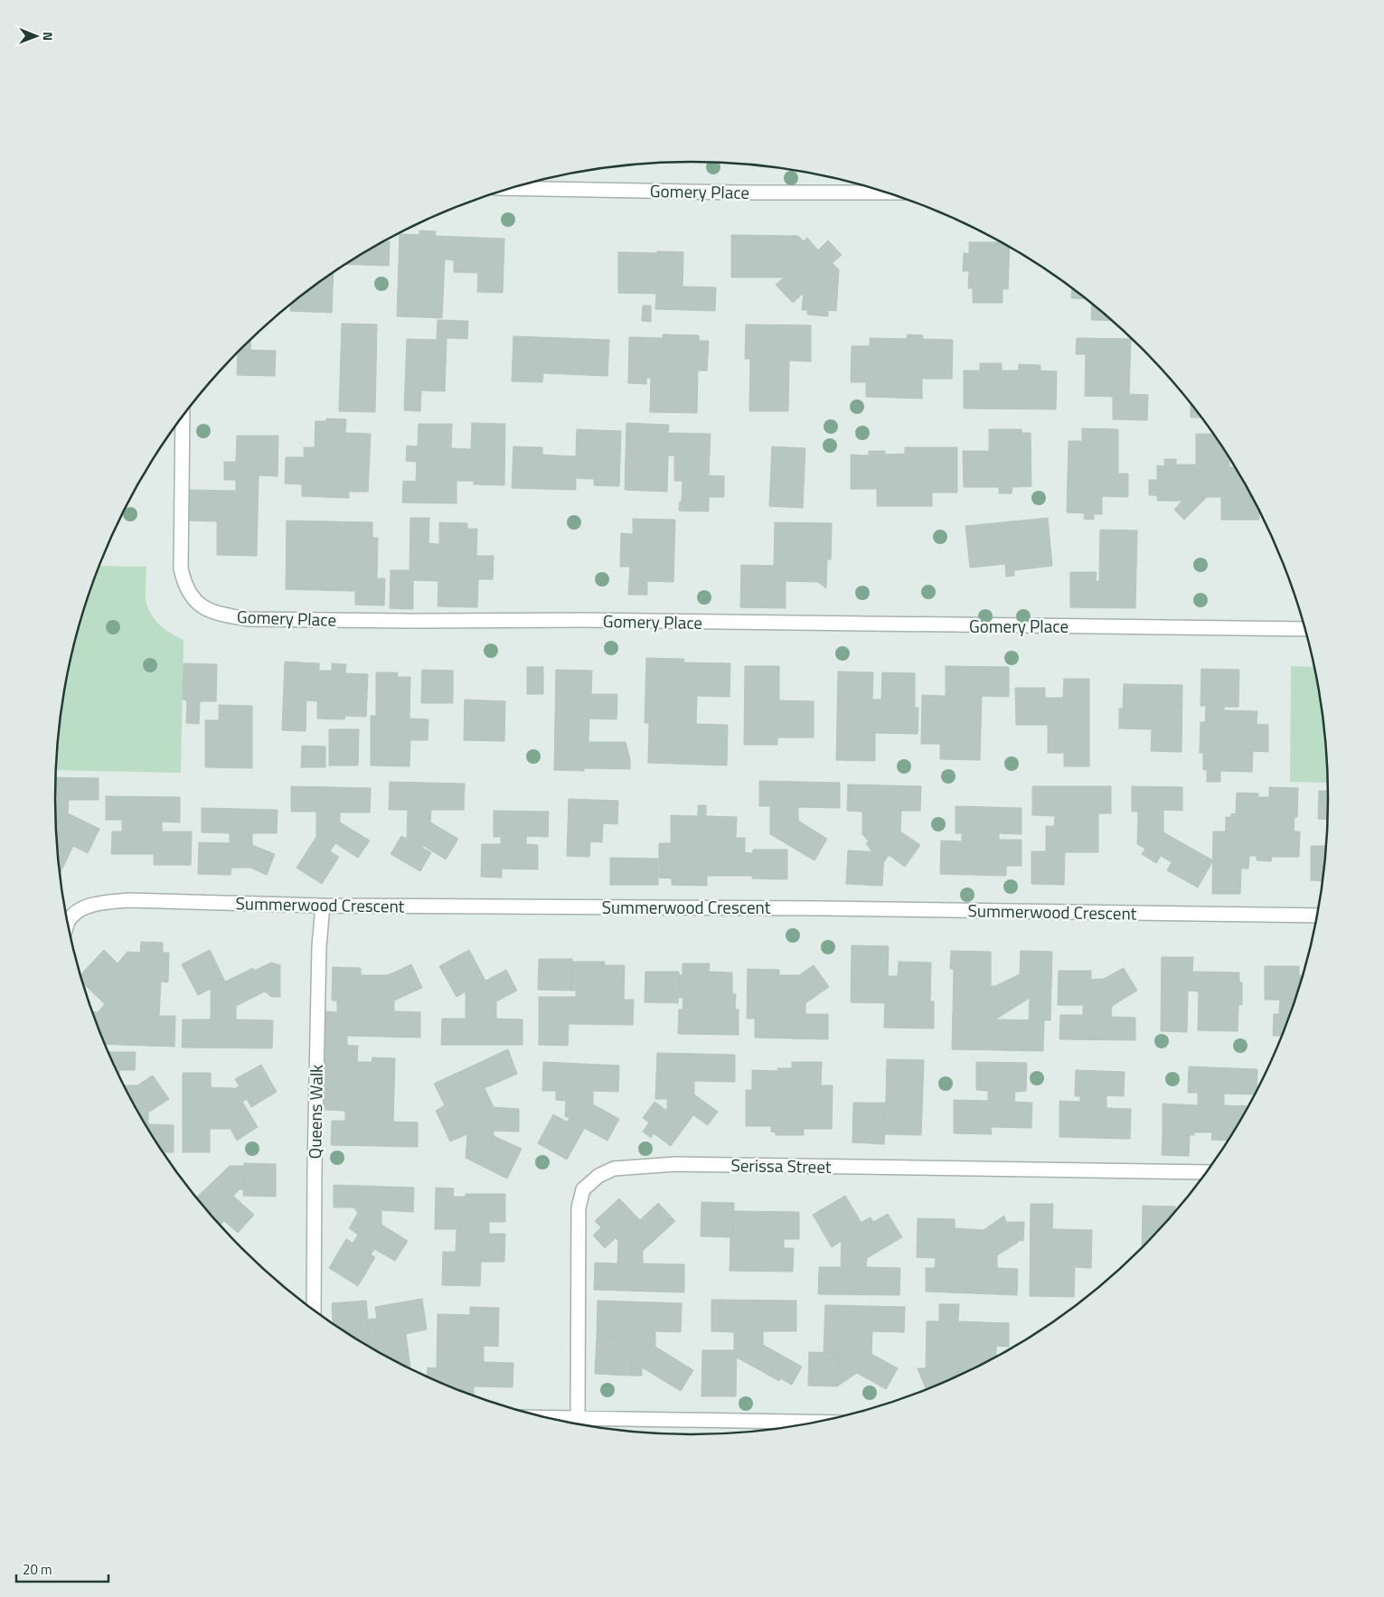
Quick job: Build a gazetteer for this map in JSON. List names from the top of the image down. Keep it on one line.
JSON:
{"streets":{"street":["Gomery Place","Summerwood Crescent","Queens Walk","Serissa Street"]},"crossings":[["Summerwood Crescent","Queens Walk"]],"scale_bar":"20 m","north":"right"}
